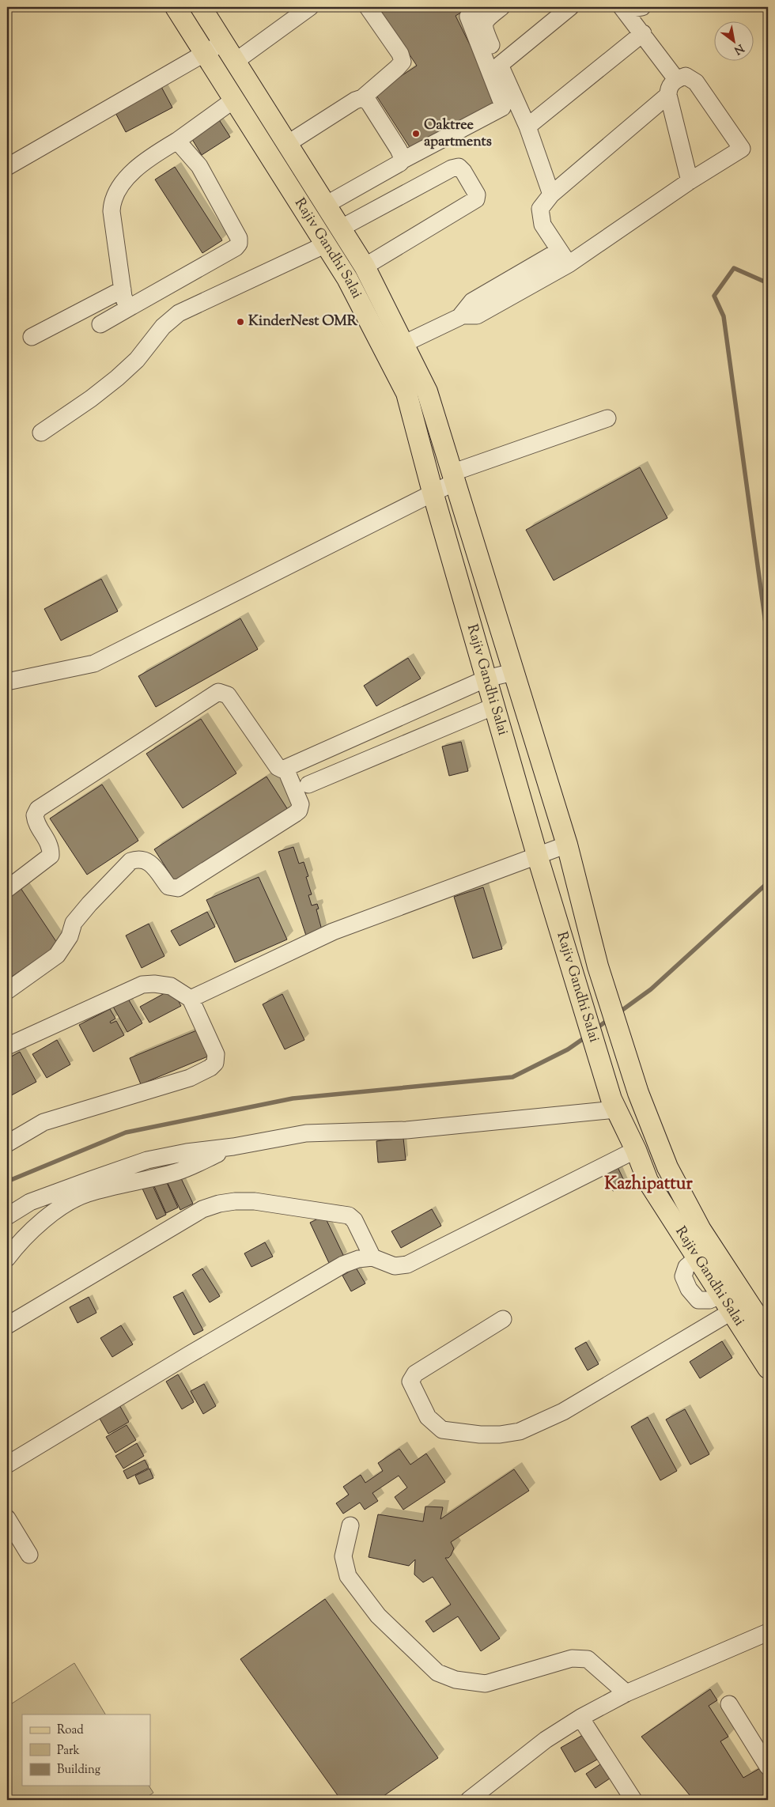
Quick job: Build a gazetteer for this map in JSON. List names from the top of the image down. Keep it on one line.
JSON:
{"streets":{"main road":["Rajiv Gandhi Salai"]},"districts":["Kazhipattur"],"places":["Oaktree apartments","KinderNest OMR"],"legend":["Road","Park","Building"],"north":"bottom right"}
